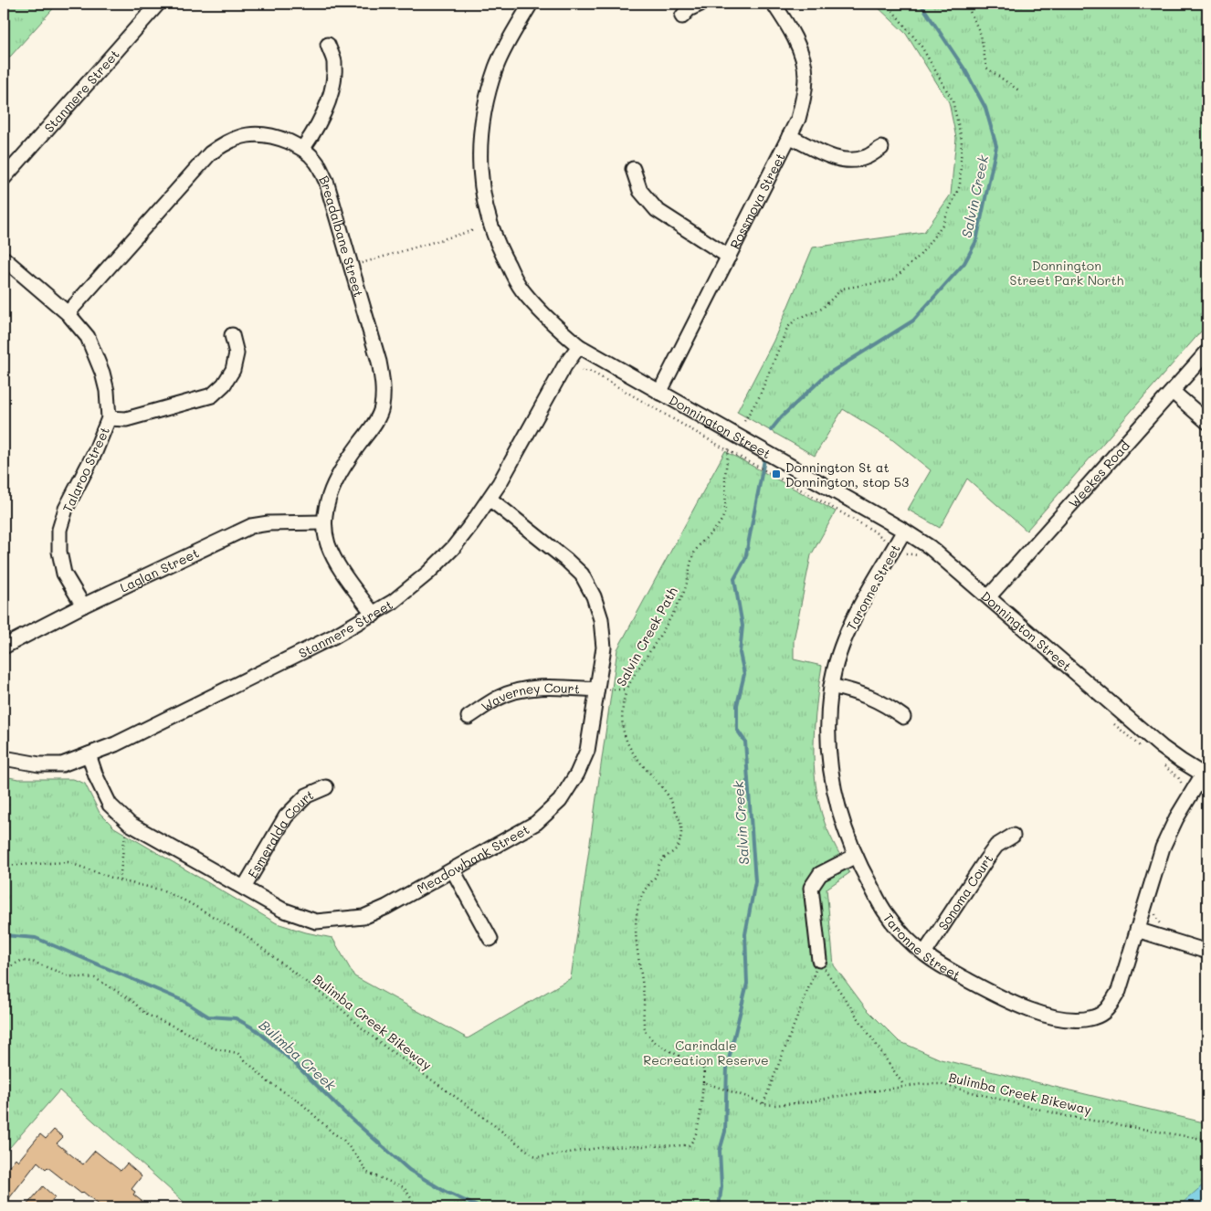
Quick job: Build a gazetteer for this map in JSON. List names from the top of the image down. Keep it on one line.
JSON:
{"streets":{"street":["Stanmere Street","Rossmoya Street","Breadalbane Street","Donnington Street","Talaroo Street","Weekes Road","Laglan Street","Taronne Street","Waverney Court","Esmeralda Court","Meadowbank Street","Sonoma Court"],"path":["Salvin Creek Path","Bulimba Creek Bikeway"]},"crossings":[["Stanmere Street","Breadalbane Street"],["Stanmere Street","Donnington Street"],["Stanmere Street","Meadowbank Street"],["Rossmoya Street","Donnington Street"],["Breadalbane Street","Talaroo Street"],["Breadalbane Street","Laglan Street"],["Donnington Street","Weekes Road"],["Donnington Street","Taronne Street"],["Talaroo Street","Laglan Street"],["Taronne Street","Sonoma Court"],["Salvin Creek Path","Bulimba Creek Bikeway"],["Waverney Court","Meadowbank Street"],["Esmeralda Court","Meadowbank Street"]],"water":["Salvin Creek","Bulimba Creek"],"parks":["Donnington Street Park North","Carindale Recreation Reserve"],"places":{"transit":["Donnington St at Donnington, stop 53"]}}
